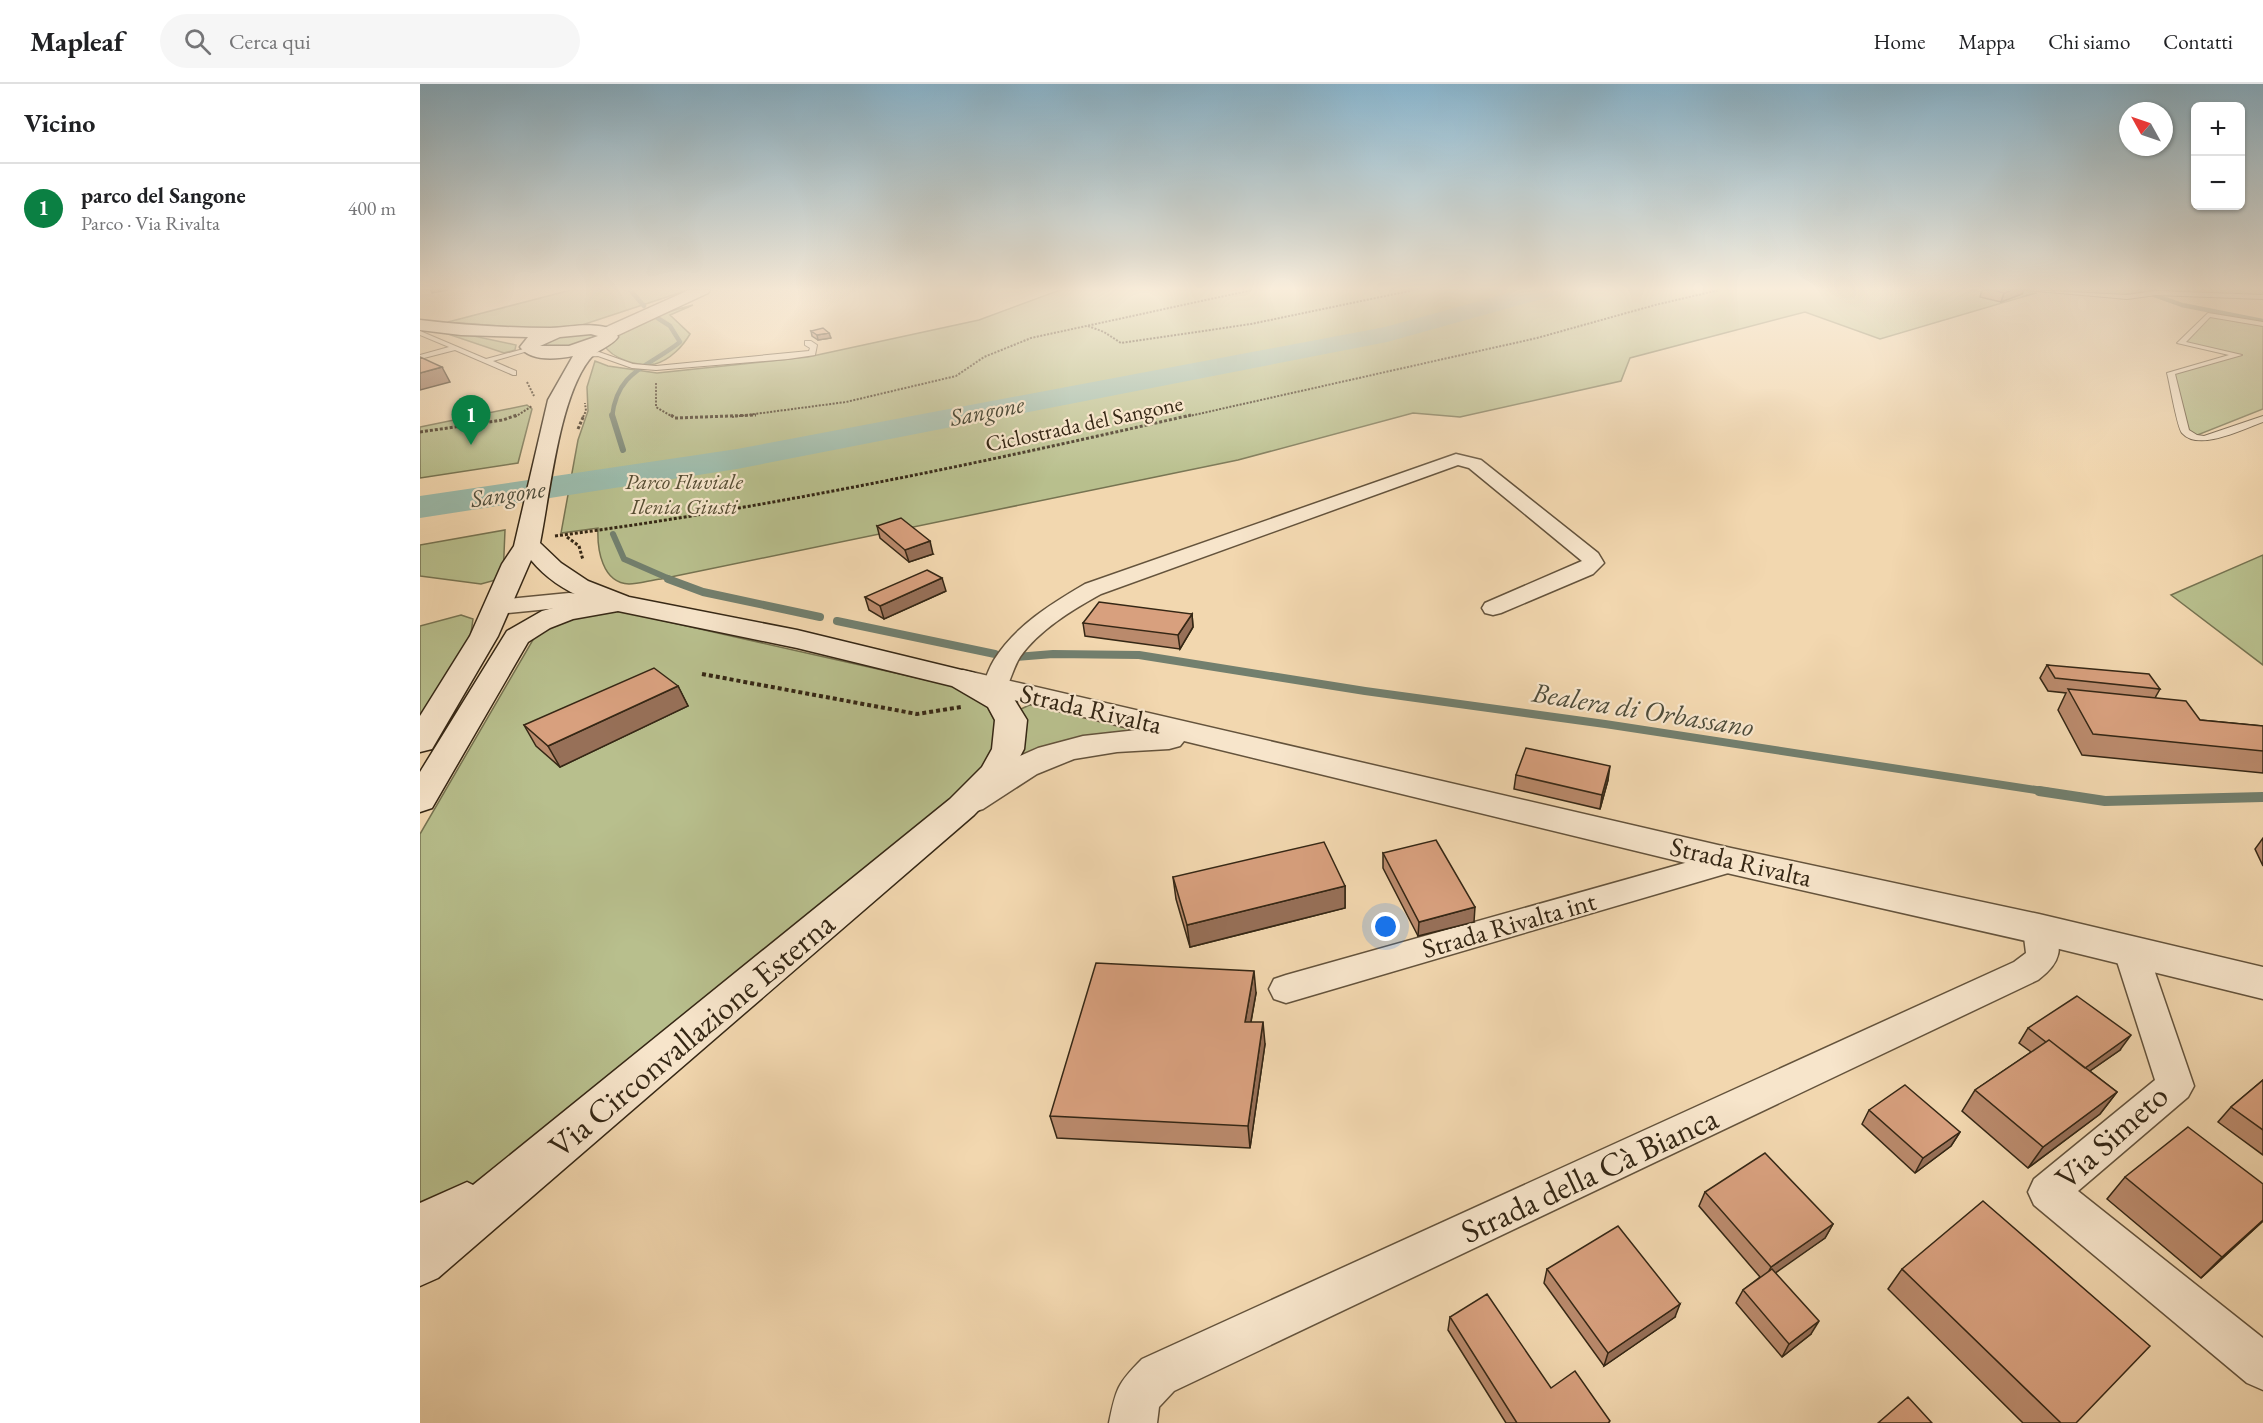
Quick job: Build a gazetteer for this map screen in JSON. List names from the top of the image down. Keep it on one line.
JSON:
{"streets":{"main road":["Strada Rivalta","Via Circonvallazione Esterna"],"street":["Strada Rivalta int","Via Simeto","Strada della Cà Bianca"],"path":["Ciclostrada del Sangone"]},"crossings":[["Strada Rivalta","Strada Rivalta int"],["Strada Rivalta","Via Circonvallazione Esterna"],["Strada Rivalta","Via Simeto"],["Strada Rivalta","Strada della Cà Bianca"]],"water":["Sangone","Bealera di Orbassano"],"parks":["Parco Fluviale Ilenia Giusti"],"north":"top left","page":{"header":"Mapleaf","search":"Cerca qui","nav":["Home","Mappa","Chi siamo","Contatti"],"heading":"Vicino","map_buttons":["+","−"],"list":[{"mark":"1","name":"parco del Sangone","note":"Parco · Via Rivalta","value":"400 m"}],"pins":"1"}}
